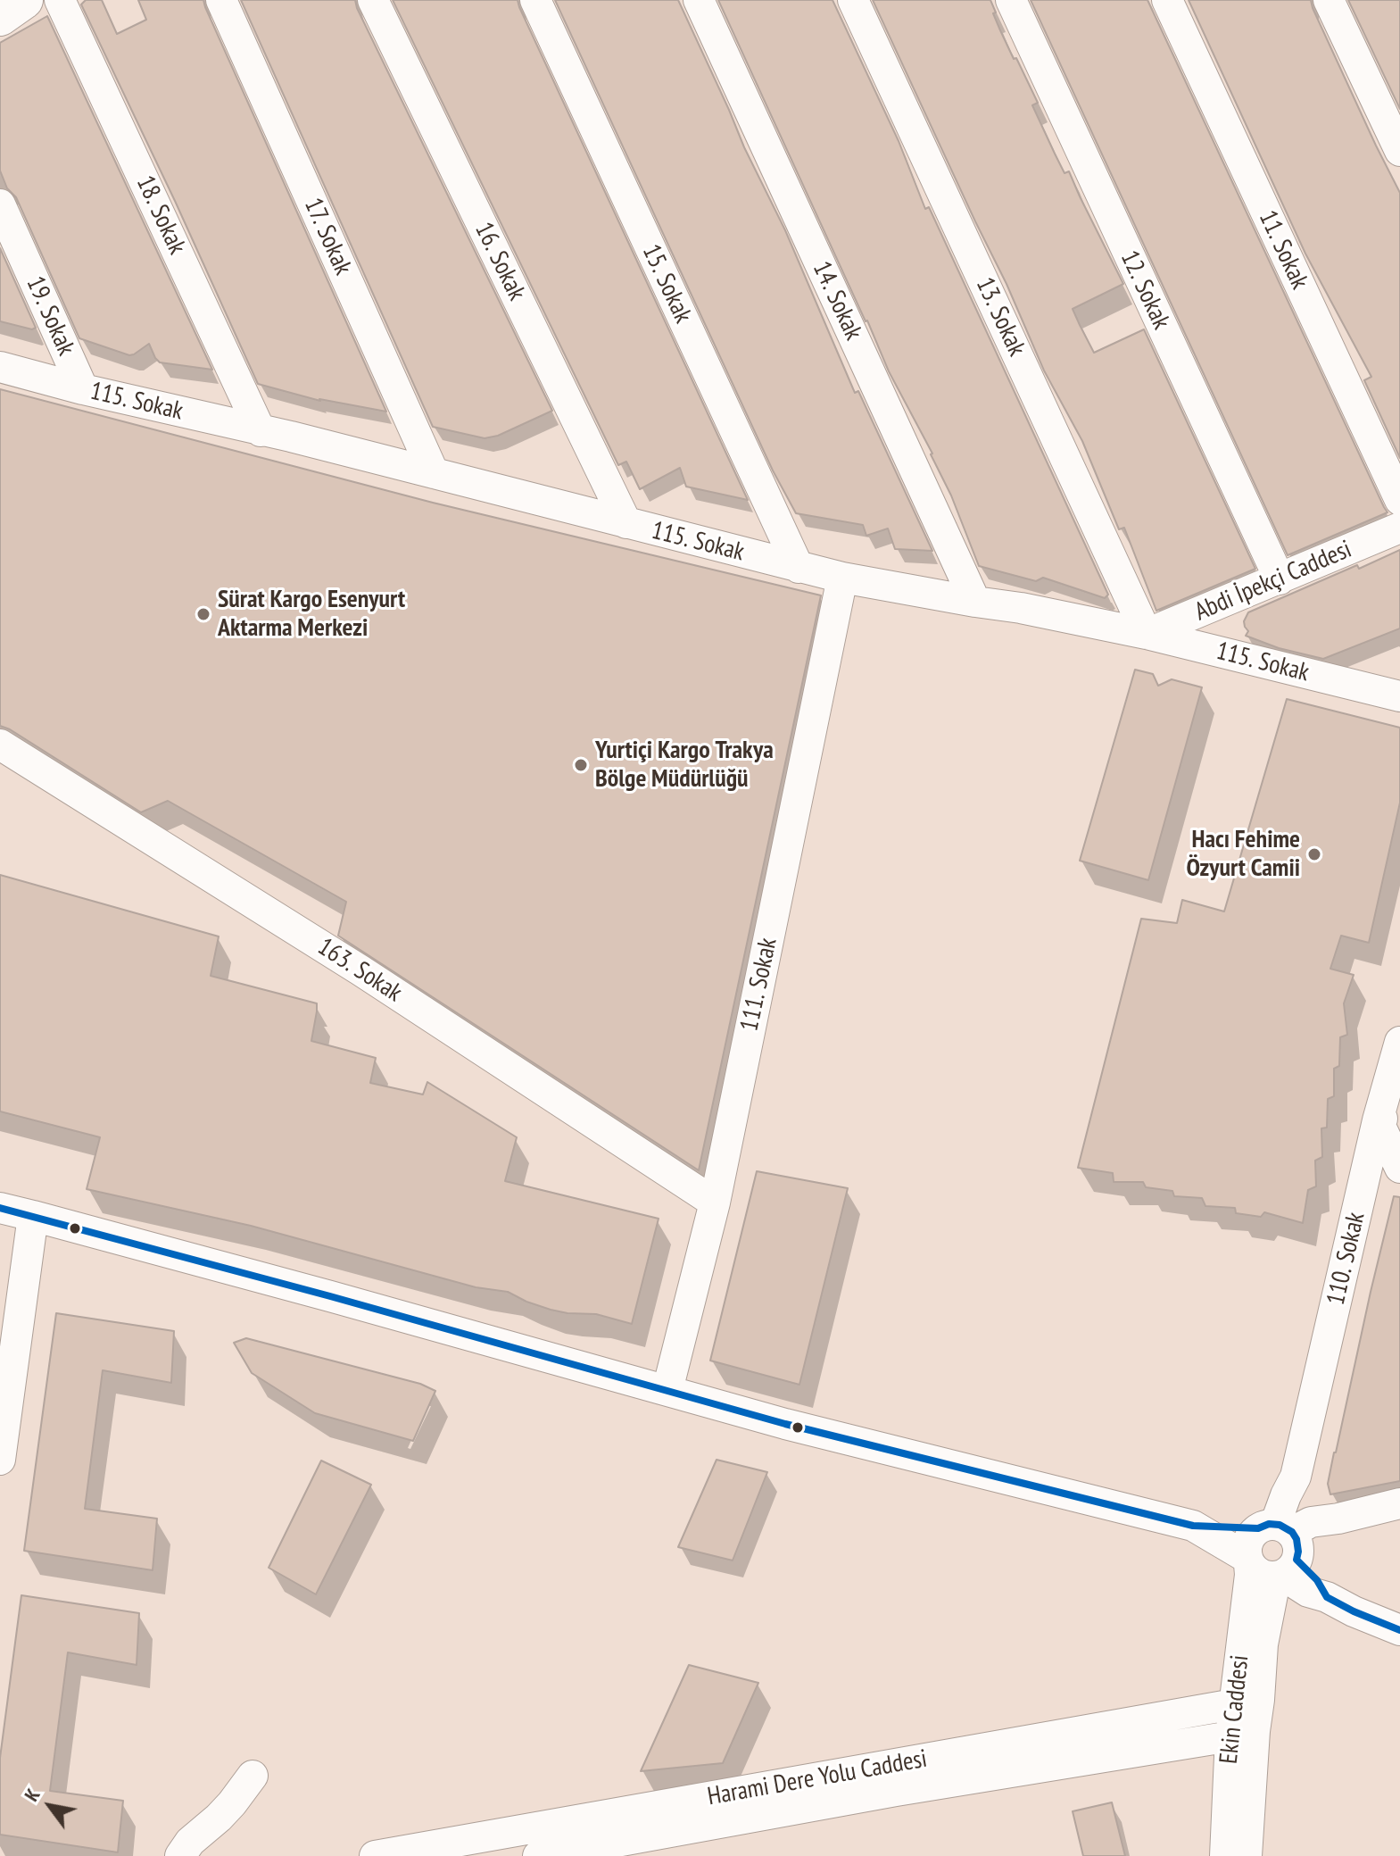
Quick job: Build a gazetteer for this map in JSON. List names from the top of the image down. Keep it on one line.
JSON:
{"streets":{"street":["18. Sokak","17. Sokak","11. Sokak","16. Sokak","15. Sokak","12. Sokak","14. Sokak","19. Sokak","13. Sokak","115. Sokak","Abdi İpekçi Caddesi","163. Sokak","111. Sokak","110. Sokak","Ekin Caddesi","Harami Dere Yolu Caddesi"]},"crossings":[["18. Sokak","115. Sokak"],["17. Sokak","115. Sokak"],["16. Sokak","115. Sokak"],["15. Sokak","115. Sokak"],["12. Sokak","Abdi İpekçi Caddesi"],["14. Sokak","115. Sokak"],["19. Sokak","115. Sokak"],["13. Sokak","115. Sokak"],["13. Sokak","Abdi İpekçi Caddesi"],["115. Sokak","Abdi İpekçi Caddesi"],["115. Sokak","111. Sokak"],["163. Sokak","111. Sokak"],["110. Sokak","Ekin Caddesi"],["Ekin Caddesi","Harami Dere Yolu Caddesi"]],"places":["Sürat Kargo Esenyurt Aktarma Merkezi","Yurtiçi Kargo Trakya Bölge Müdürlüğü","Hacı Fehime Özyurt Camii"],"north":"top left"}
